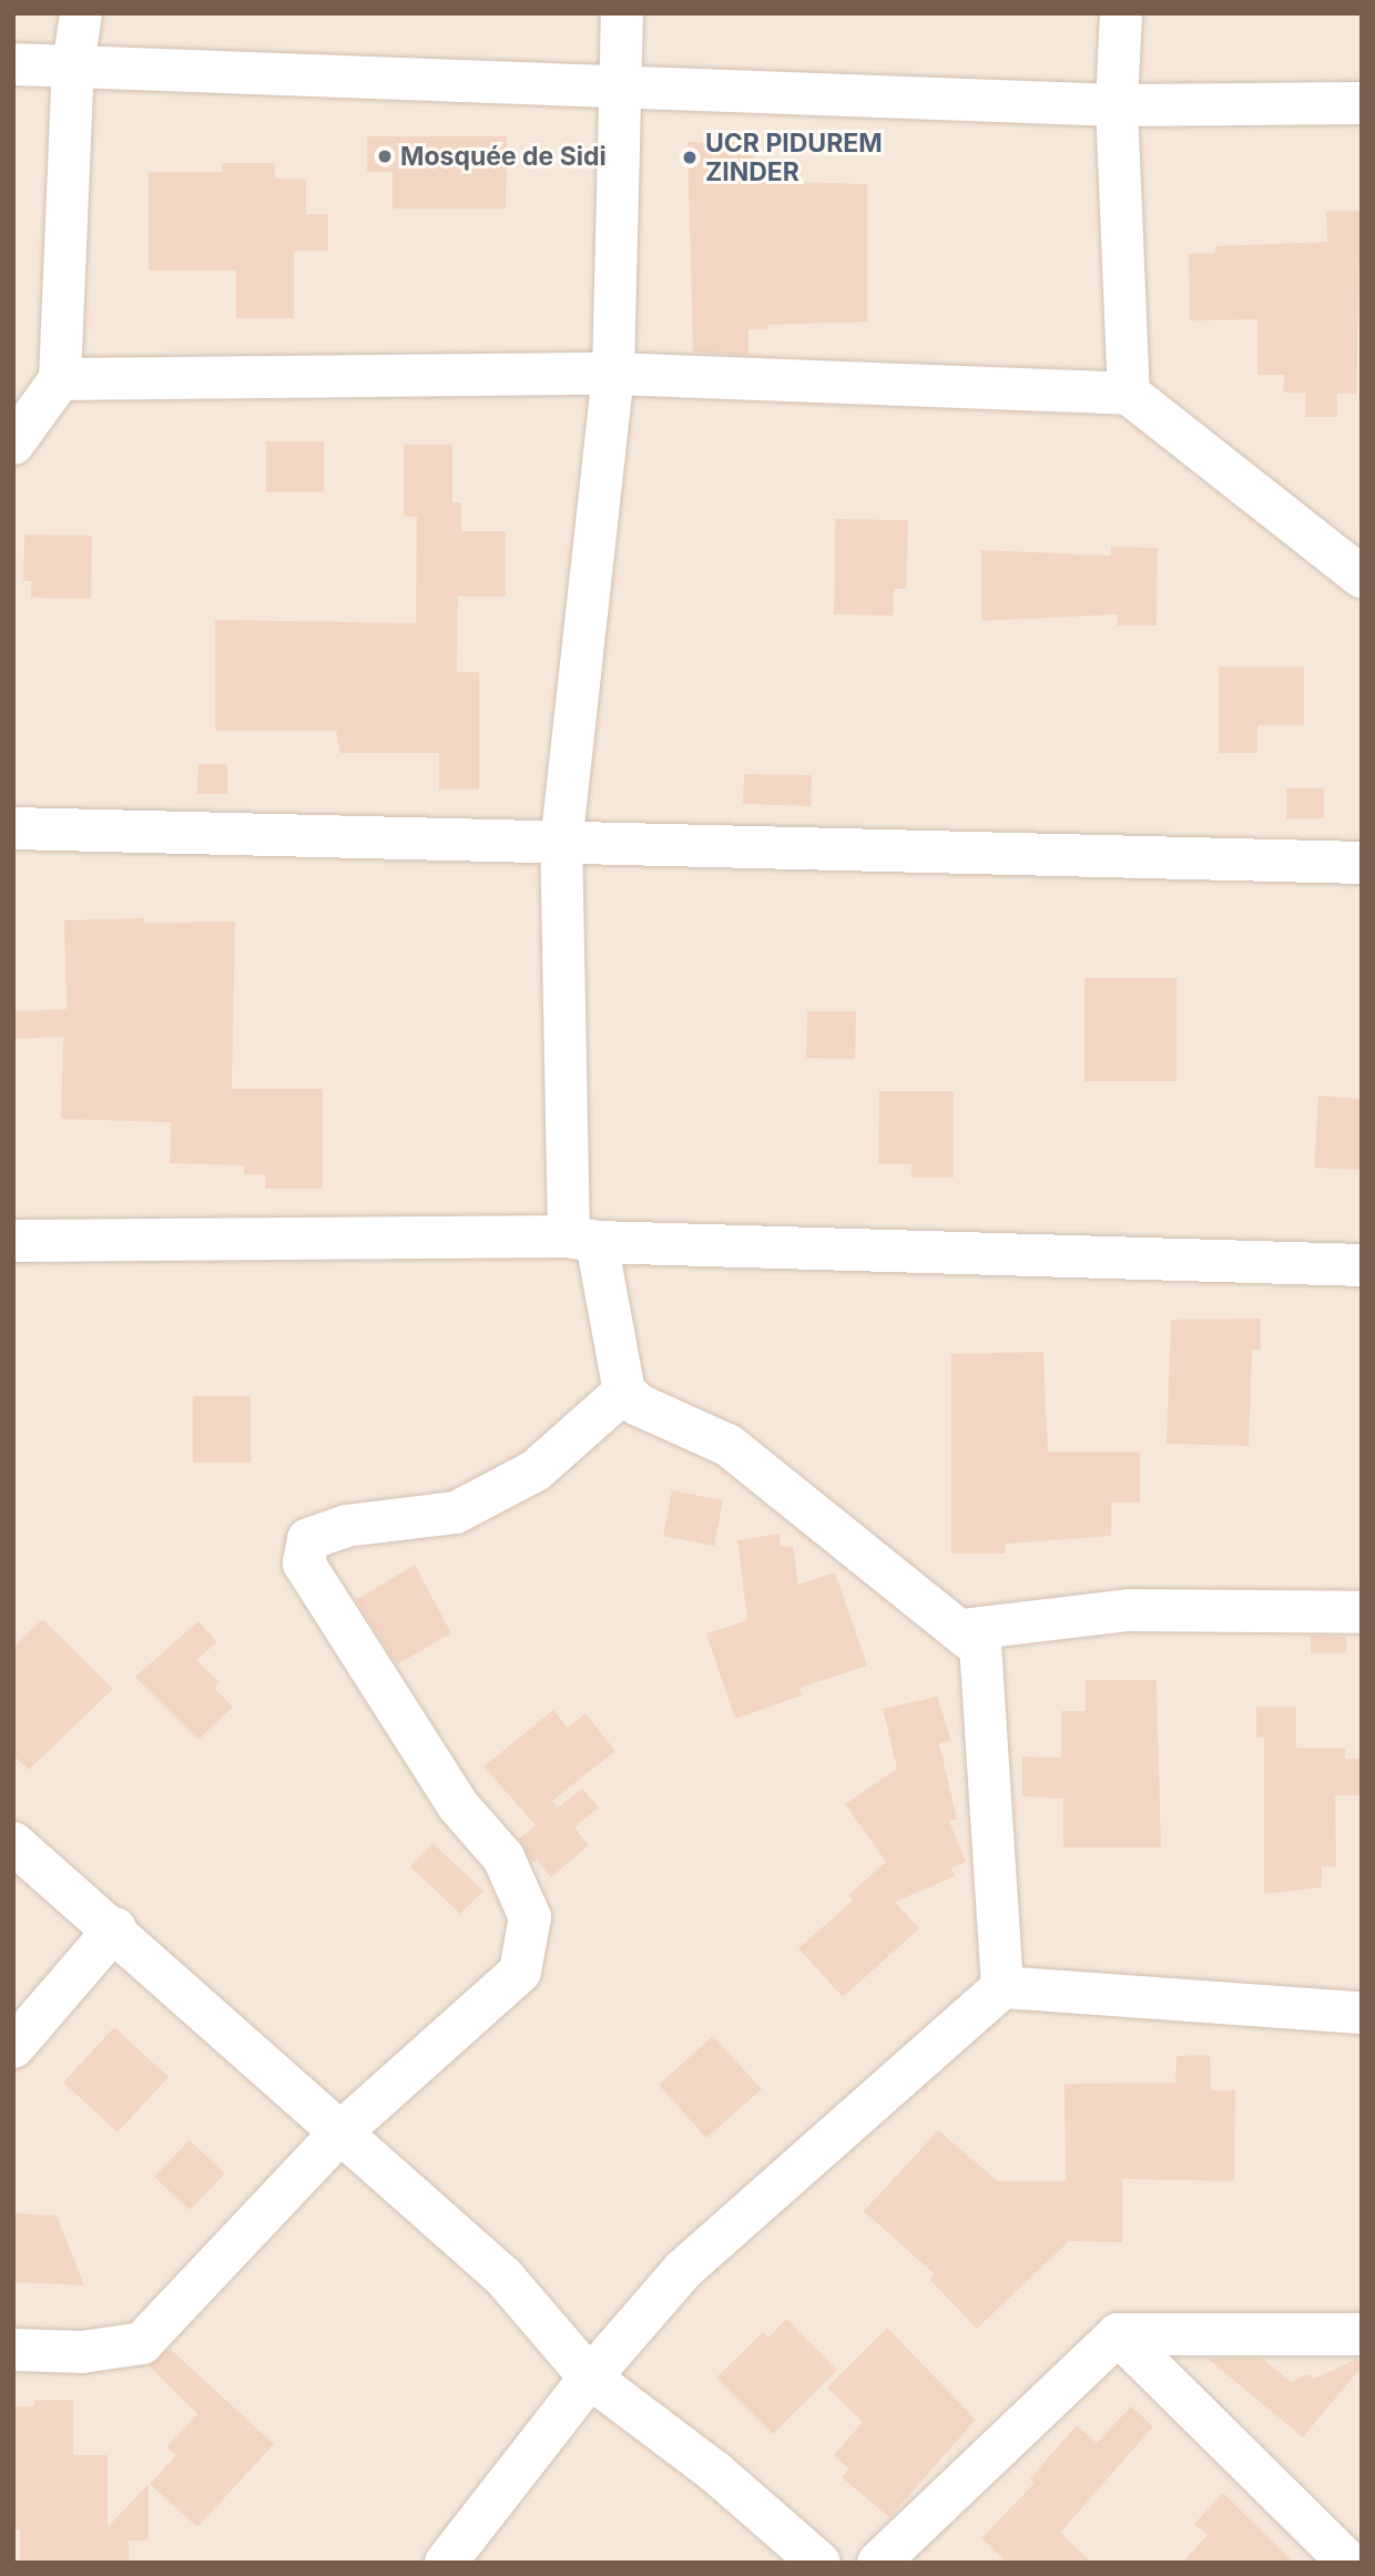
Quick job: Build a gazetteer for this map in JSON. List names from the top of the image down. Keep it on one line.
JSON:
{"places":["Mosquée de Sidi","UCR PIDUREM ZINDER"]}
